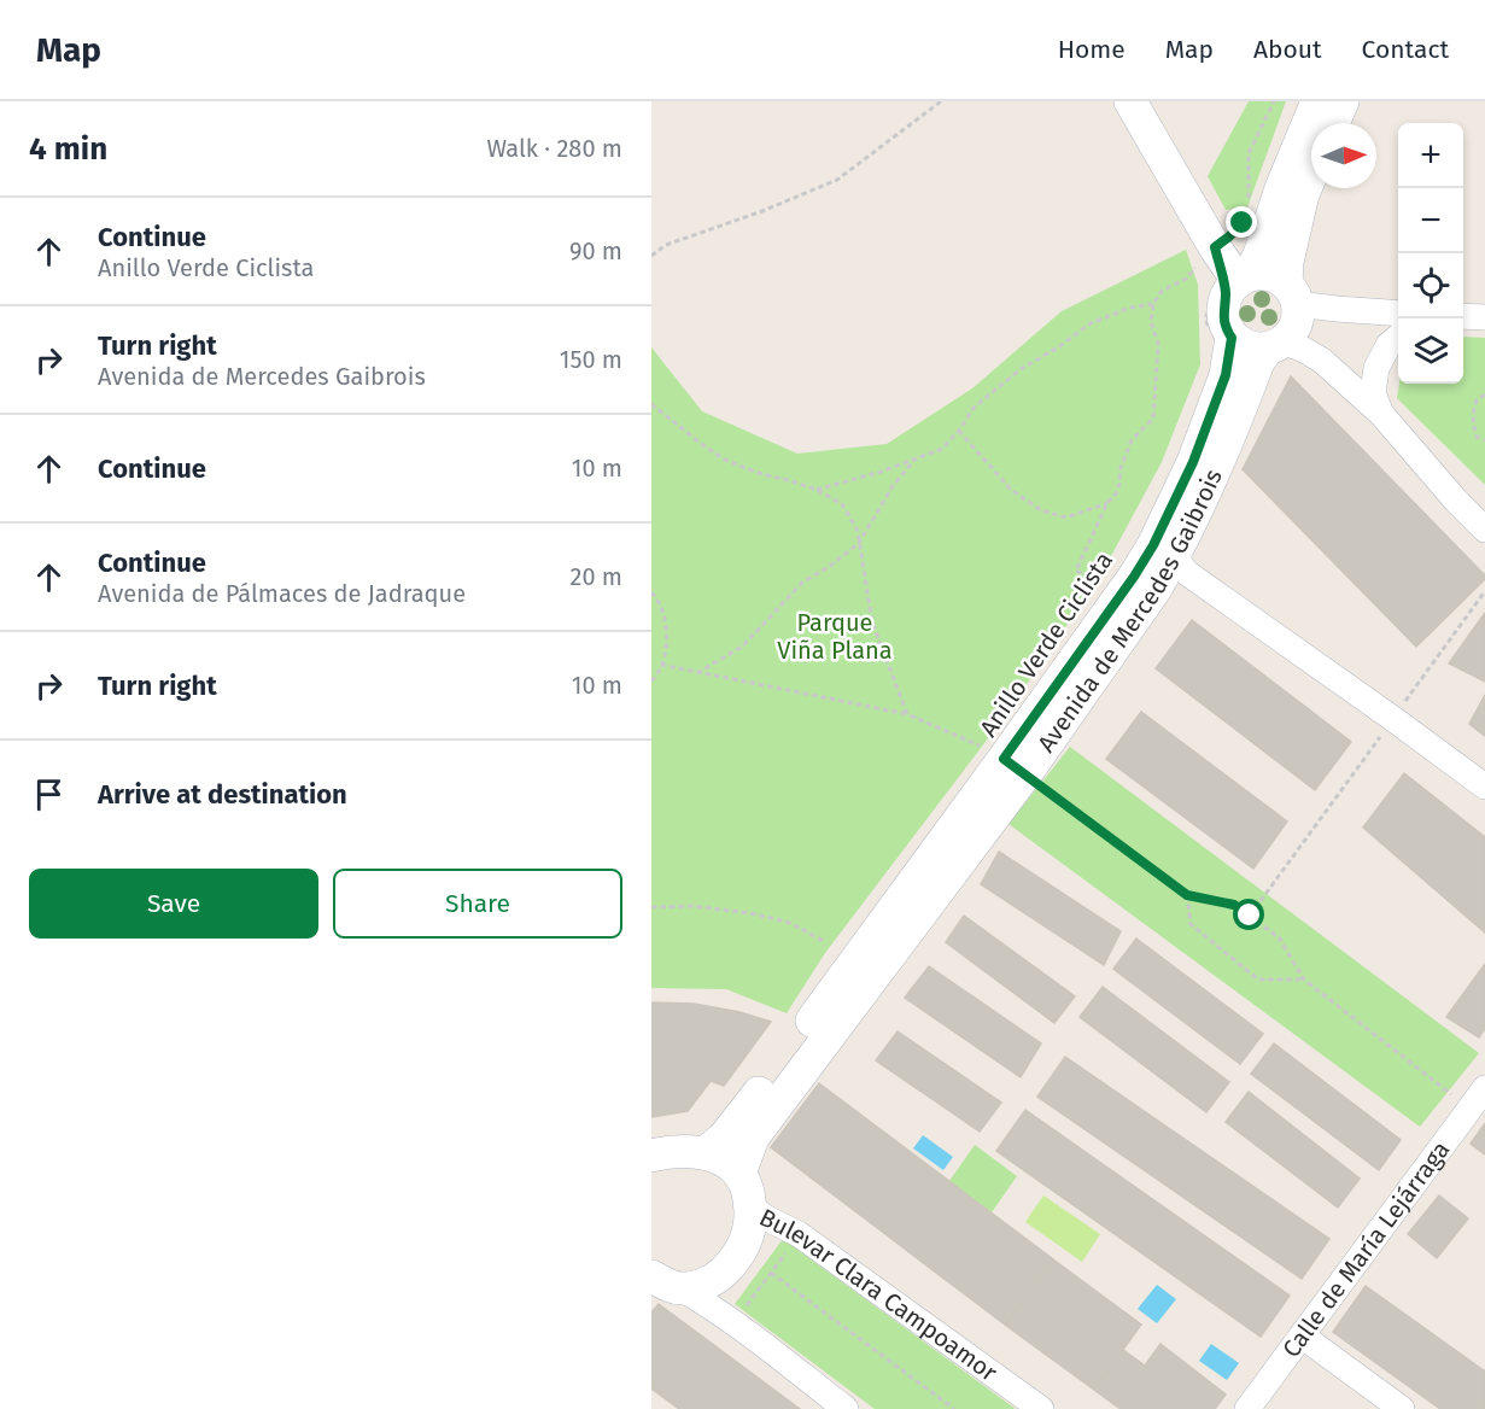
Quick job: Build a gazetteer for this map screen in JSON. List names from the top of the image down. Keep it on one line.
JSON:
{"streets":{"street":["Avenida de Mercedes Gaibrois","Calle de María Lejárraga","Bulevar Clara Campoamor"]},"parks":["Parque Viña Plana"],"north":"right","page":{"header":"Map","nav":["Home","Map","About","Contact"],"heading":["4 min","Walk · 280 m"],"map_buttons":["+","−"],"list":[["Continue","Anillo Verde Ciclista","90 m"],["Turn right","Avenida de Mercedes Gaibrois","150 m"],["Continue","10 m"],["Continue","Avenida de Pálmaces de Jadraque","20 m"],["Turn right","10 m"],"Arrive at destination"],"buttons":["Save","Share"]}}
